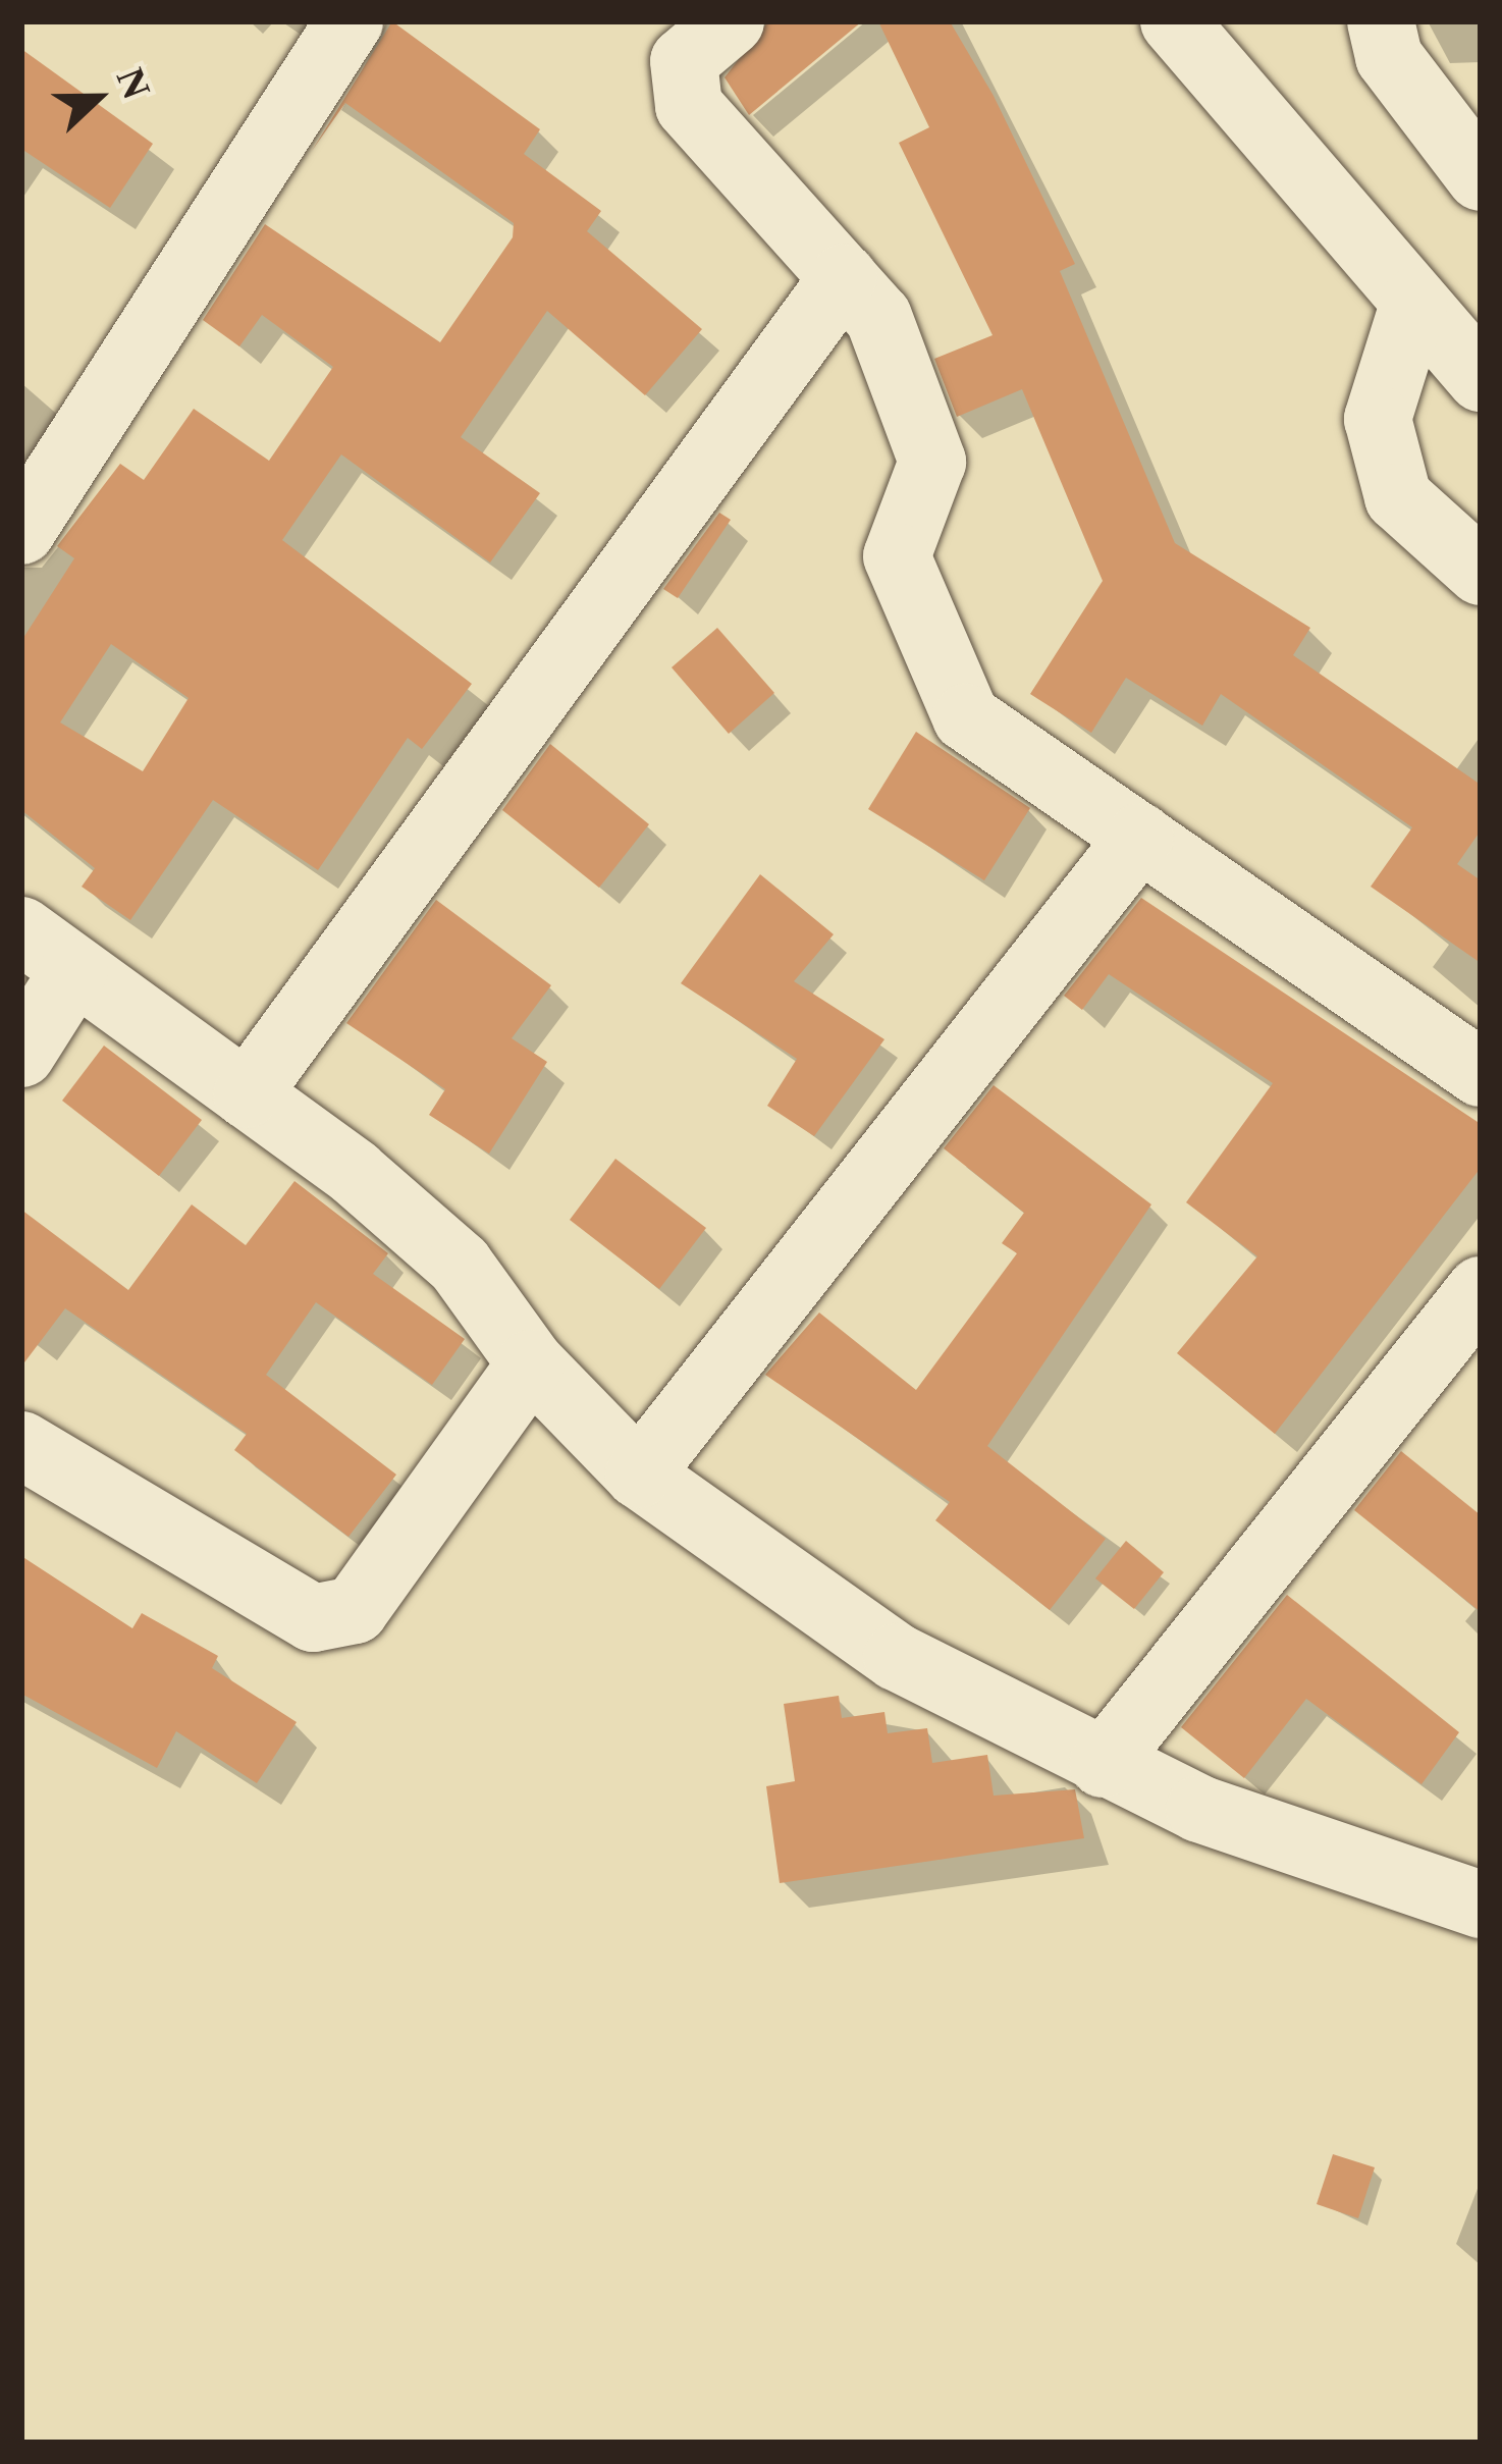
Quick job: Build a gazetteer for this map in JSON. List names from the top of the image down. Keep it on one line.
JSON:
{"north":"right"}
